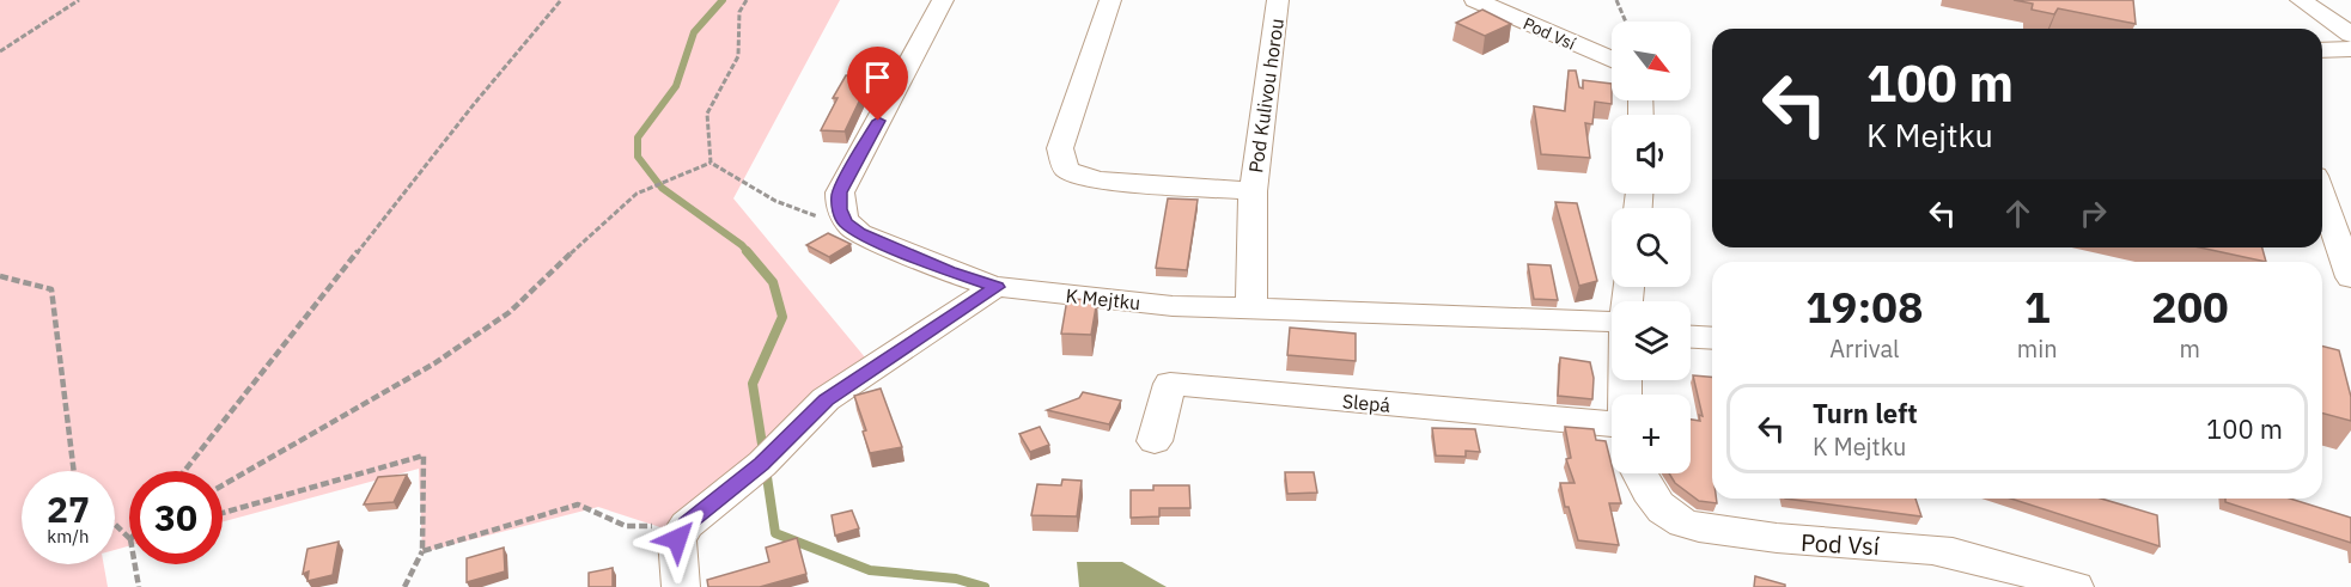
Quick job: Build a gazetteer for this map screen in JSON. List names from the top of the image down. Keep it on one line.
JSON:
{"streets":{"street":["Pod Vsí","Pod Kulivou horou","K Mejtku","Slepá"]},"crossings":[["Pod Kulivou horou","K Mejtku"]],"north":"bottom right","page":{"map_buttons":"+","turn":["100 m","K Mejtku"],"eta":["19:08","Arrival","1","min","200","m"],"list":[{"name":"Turn left","note":"K Mejtku","value":"100 m"}],"speed":"27 km/h","limit":"30"}}
